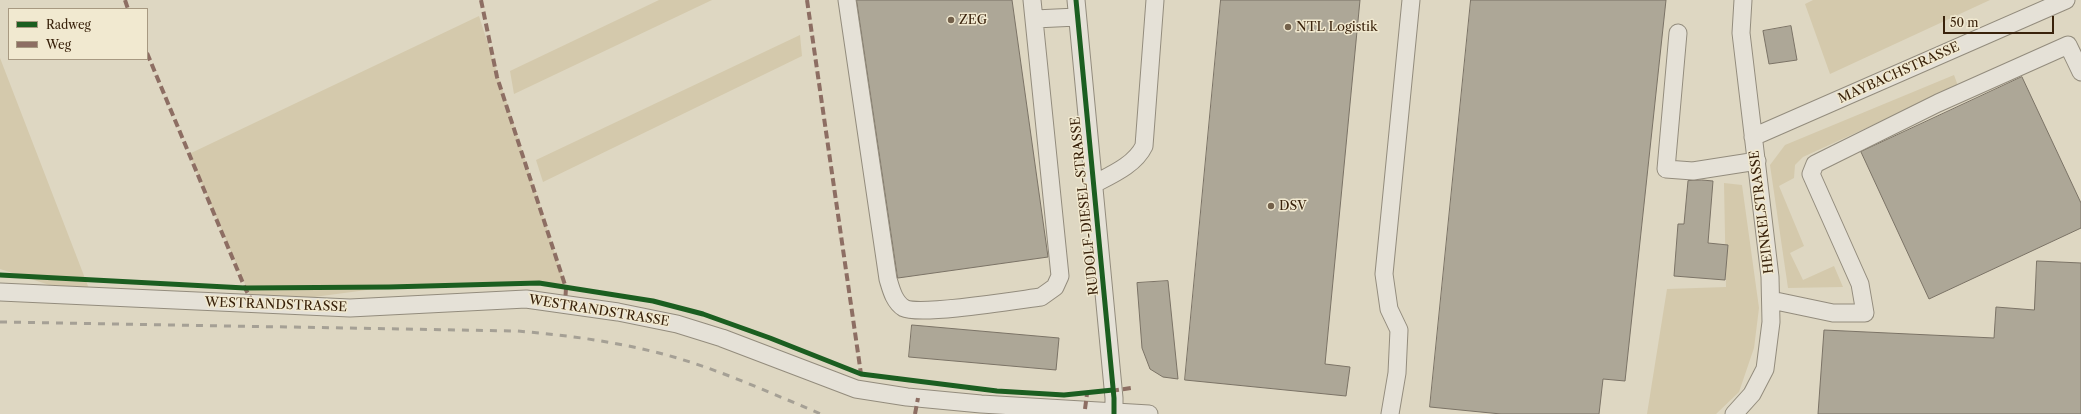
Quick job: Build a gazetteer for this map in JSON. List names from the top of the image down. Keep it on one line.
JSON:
{"streets":{"street":["MAYBACHSTRASSE","RUDOLF-DIESEL-STRASSE","HEINKELSTRASSE","WESTRANDSTRASSE"]},"crossings":[["MAYBACHSTRASSE","HEINKELSTRASSE"],["RUDOLF-DIESEL-STRASSE","WESTRANDSTRASSE"]],"places":["ZEG","NTL Logistik","DSV"],"legend":["Radweg","Weg"],"scale_bar":"50 m"}
